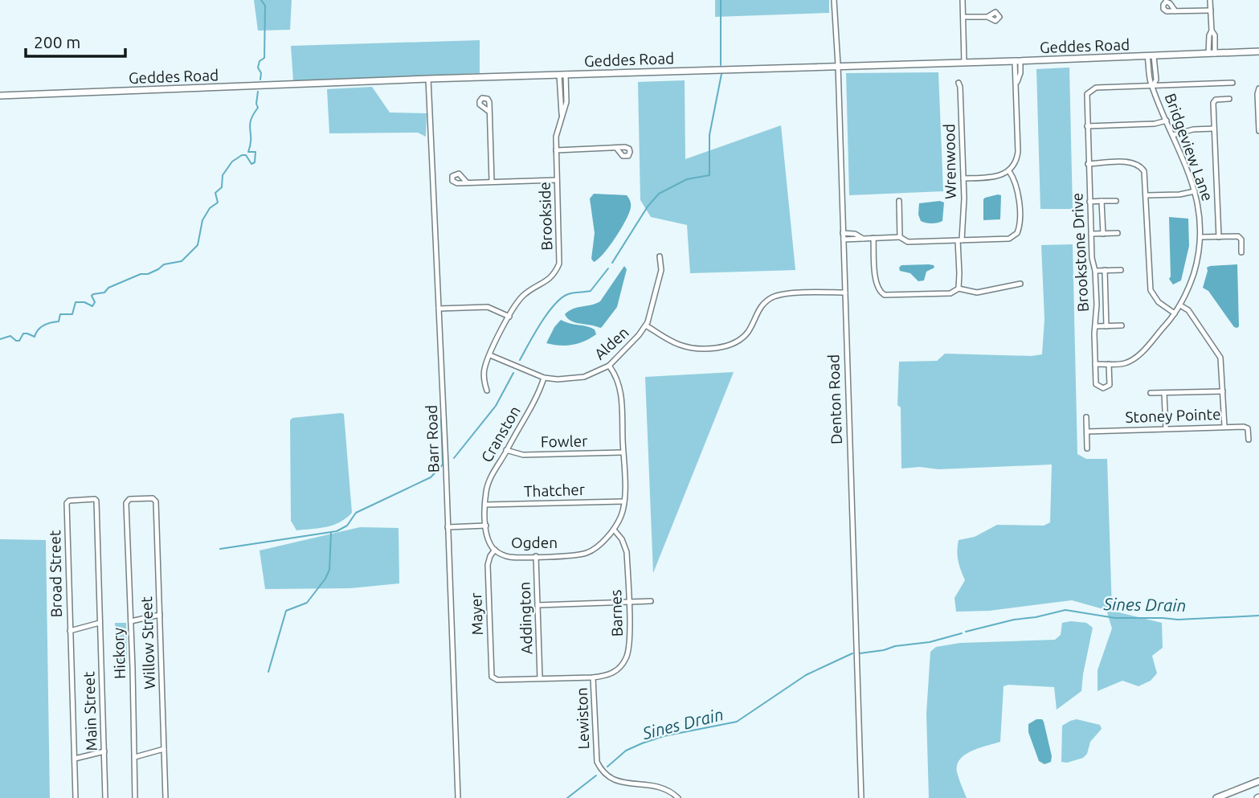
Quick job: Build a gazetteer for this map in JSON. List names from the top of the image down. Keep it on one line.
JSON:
{"streets":{"main road":["Geddes Road"],"street":["Bridgeview Lane","Wrenwood","Brookside","Brookstone Drive","Alden","Denton Road","Stoney Pointe","Cranston","Barr Road","Fowler","Thatcher","Ogden","Broad Street","Barnes","Mayer","Addington","Willow Street","Hickory","Main Street","Lewiston"]},"crossings":[["Geddes Road","Bridgeview Lane"],["Geddes Road","Brookside"],["Geddes Road","Denton Road"],["Geddes Road","Barr Road"],["Bridgeview Lane","Brookstone Drive"],["Brookside","Alden"],["Alden","Cranston"],["Cranston","Fowler"],["Cranston","Thatcher"],["Cranston","Ogden"],["Thatcher","Ogden"],["Ogden","Barnes"],["Ogden","Mayer"],["Ogden","Addington"],["Broad Street","Main Street"],["Barnes","Lewiston"],["Mayer","Addington"],["Willow Street","Hickory"]],"water":["Sines Drain"],"scale_bar":"200 m"}
